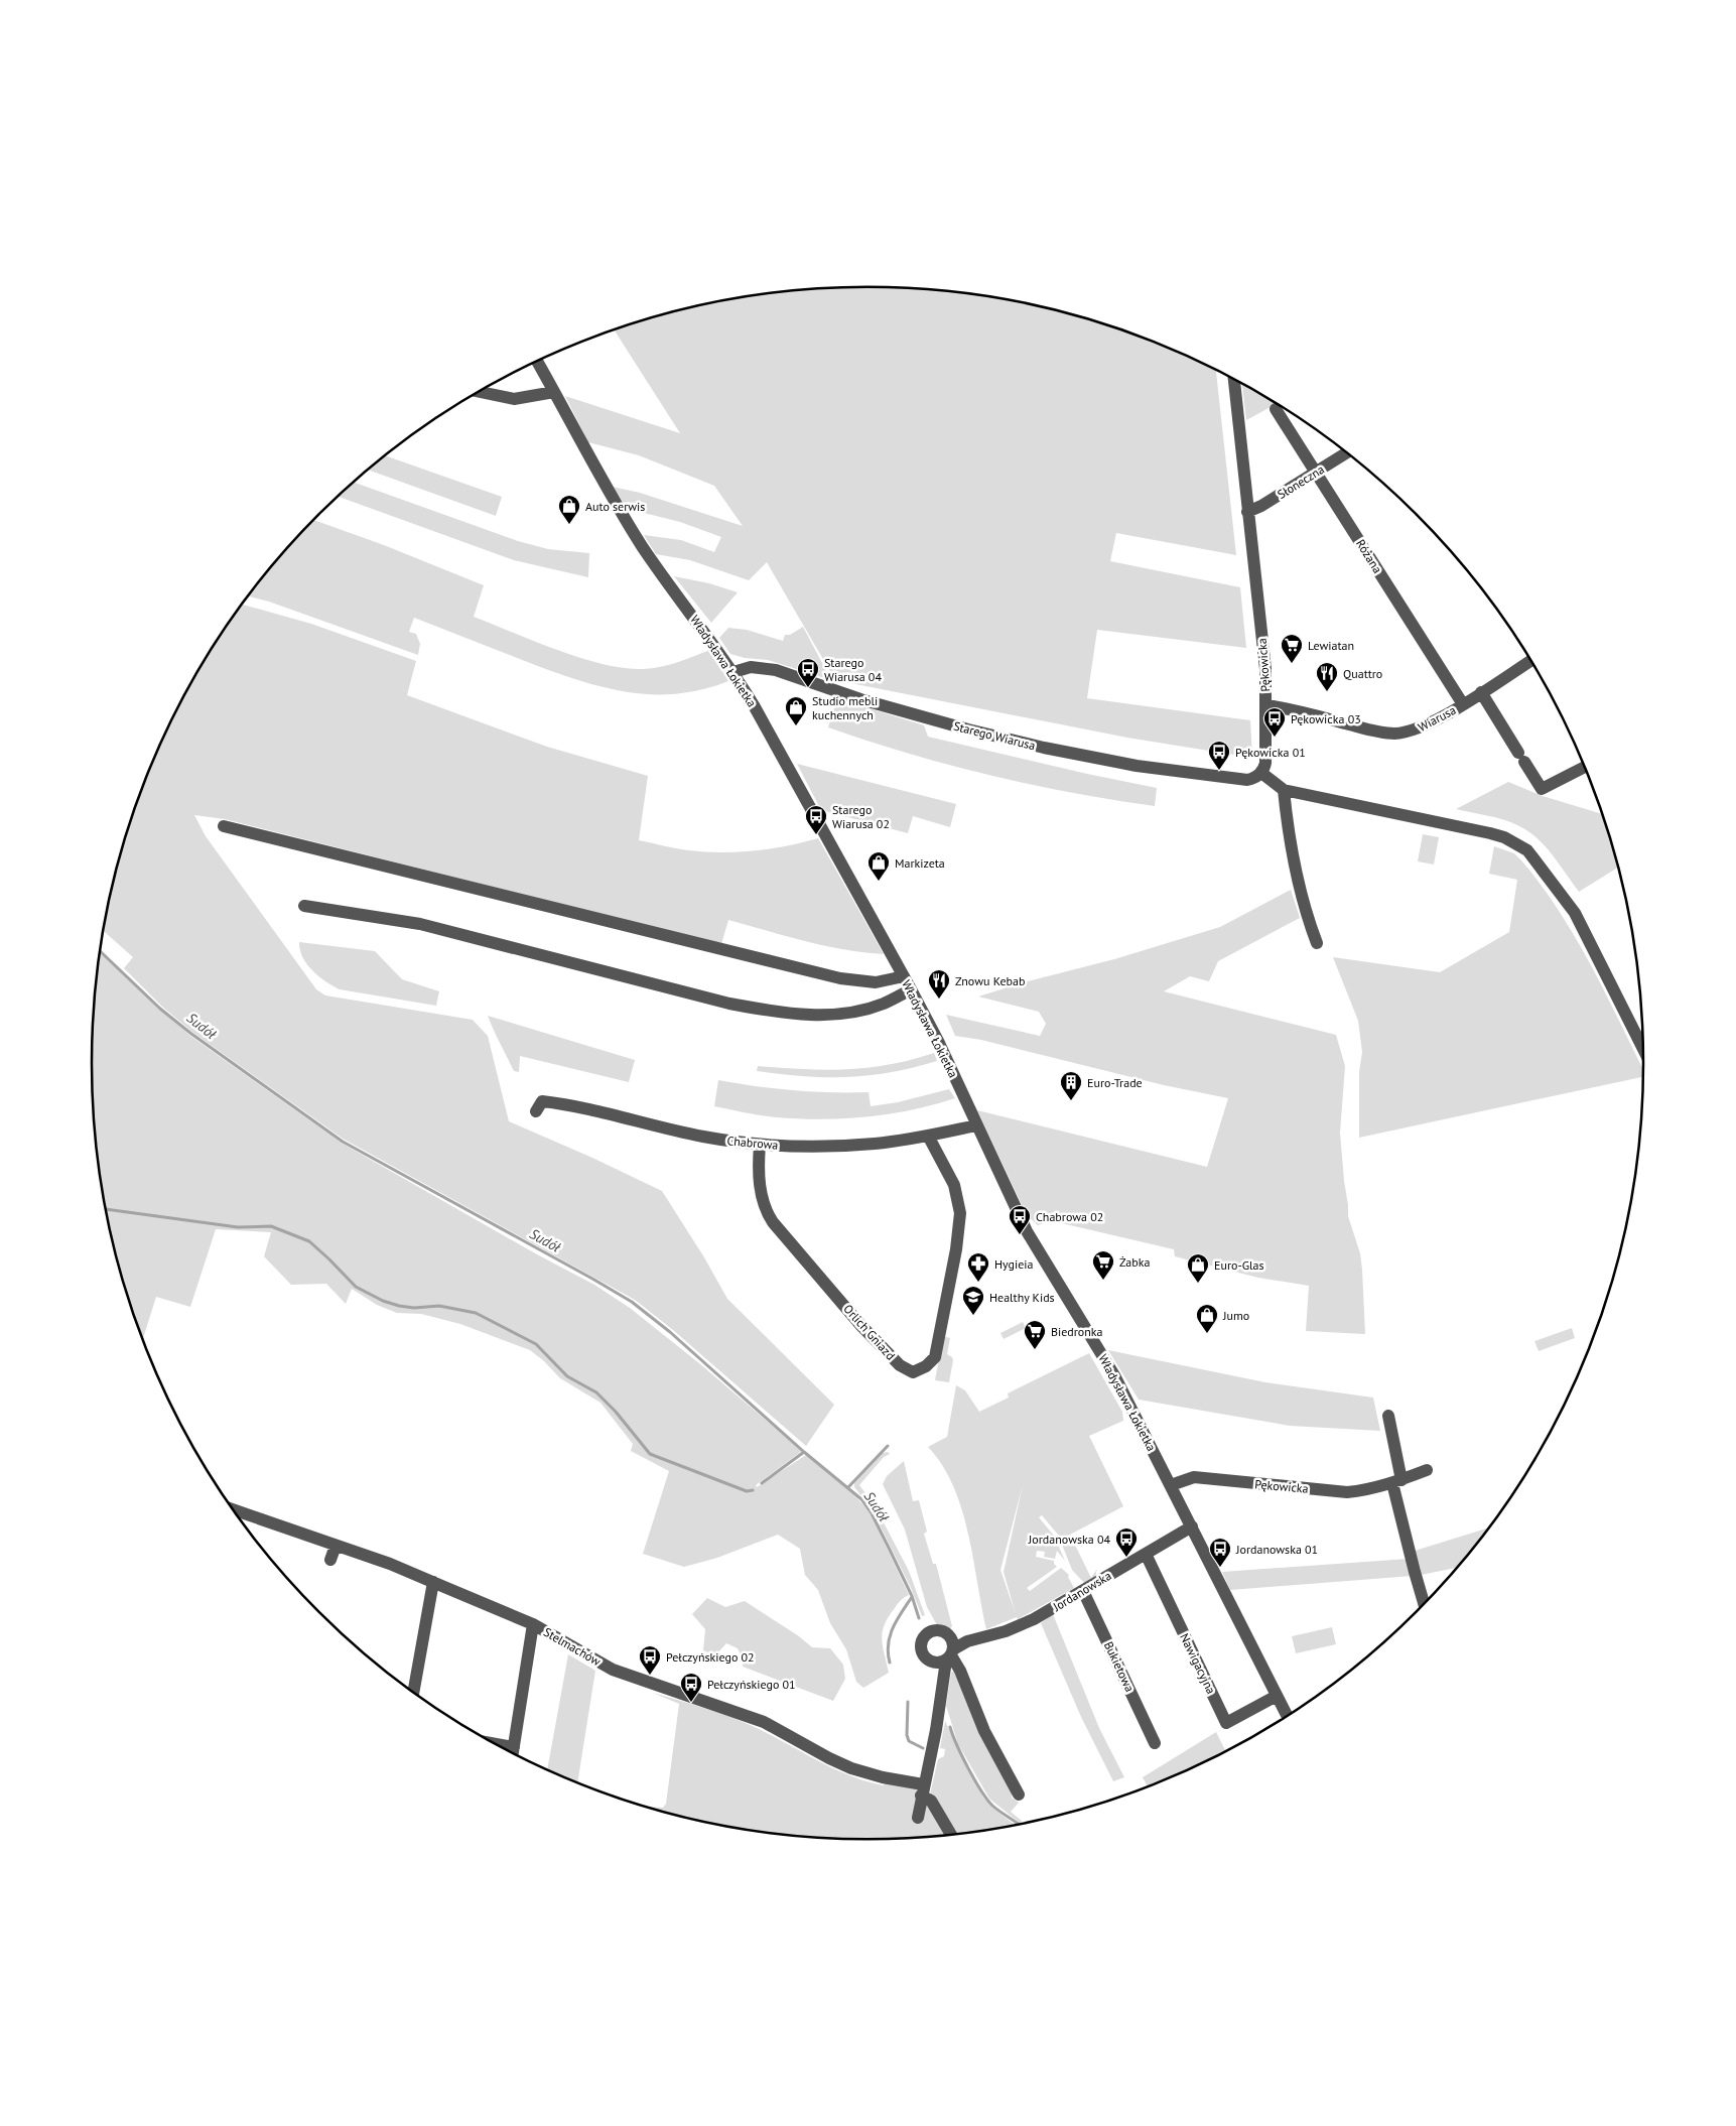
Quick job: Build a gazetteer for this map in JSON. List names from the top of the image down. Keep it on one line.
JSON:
{"streets":{"street":["Słoneczna","Różana","Władysława Łokietka","Pękowicka","Wiarusa","Starego Wiarusa","Chabrowa","Orlich Gniazd","Jordanowska","Stelmachów","Nawigacyjna","Bukietowa"]},"crossings":[["Słoneczna","Różana"],["Słoneczna","Pękowicka"],["Różana","Wiarusa"],["Władysława Łokietka","Pękowicka"],["Władysława Łokietka","Starego Wiarusa"],["Władysława Łokietka","Chabrowa"],["Władysława Łokietka","Jordanowska"],["Władysława Łokietka","Nawigacyjna"],["Pękowicka","Wiarusa"],["Pękowicka","Starego Wiarusa"],["Chabrowa","Orlich Gniazd"],["Jordanowska","Nawigacyjna"],["Jordanowska","Bukietowa"]],"water":["Sudół"],"places":{"shop":["Auto serwis","Studio mebli kuchennych","Markizeta","Euro-Glas","Jumo"],"supermarket":["Lewiatan","Żabka","Biedronka"],"bus stop":["Starego Wiarusa 04","Pękowicka 03","Pękowicka 01","Starego Wiarusa 02","Chabrowa 02","Jordanowska 04","Jordanowska 01","Pełczyńskiego 02","Pełczyńskiego 01"],"restaurant":["Quattro","Znowu Kebab"],"building":["Euro-Trade"],"pharmacy":["Hygieia"],"school or university":["Healthy Kids"]}}
